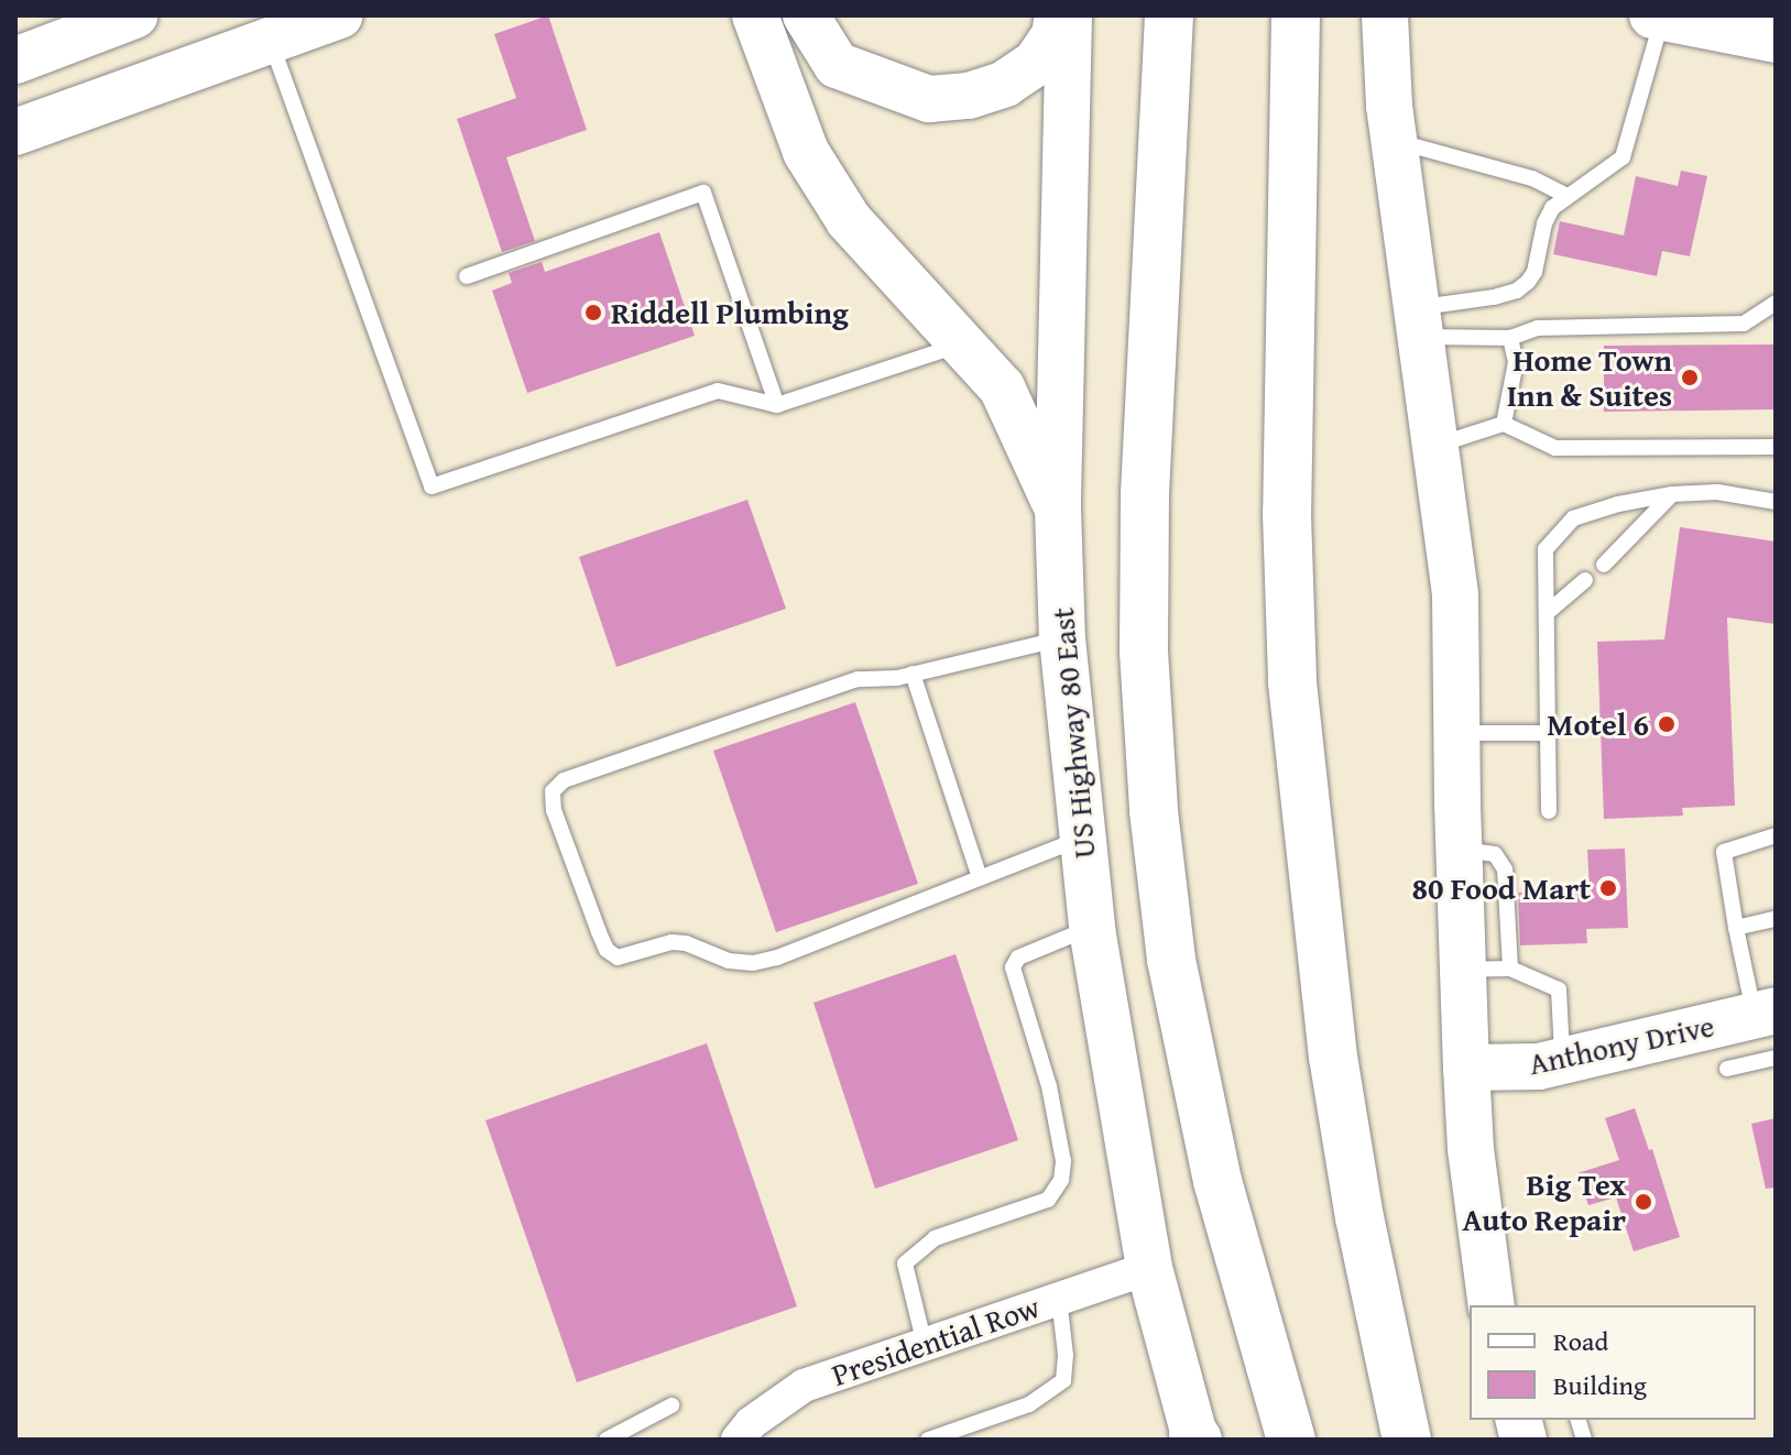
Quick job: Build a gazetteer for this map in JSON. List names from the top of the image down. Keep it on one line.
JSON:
{"streets":{"main road":["US Highway 80 East","Anthony Drive"],"street":["Presidential Row"]},"crossings":[["US Highway 80 East","Presidential Row"]],"places":["Riddell Plumbing","Home Town Inn & Suites","Motel 6","80 Food Mart","Big Tex Auto Repair"],"legend":["Road","Building"]}
